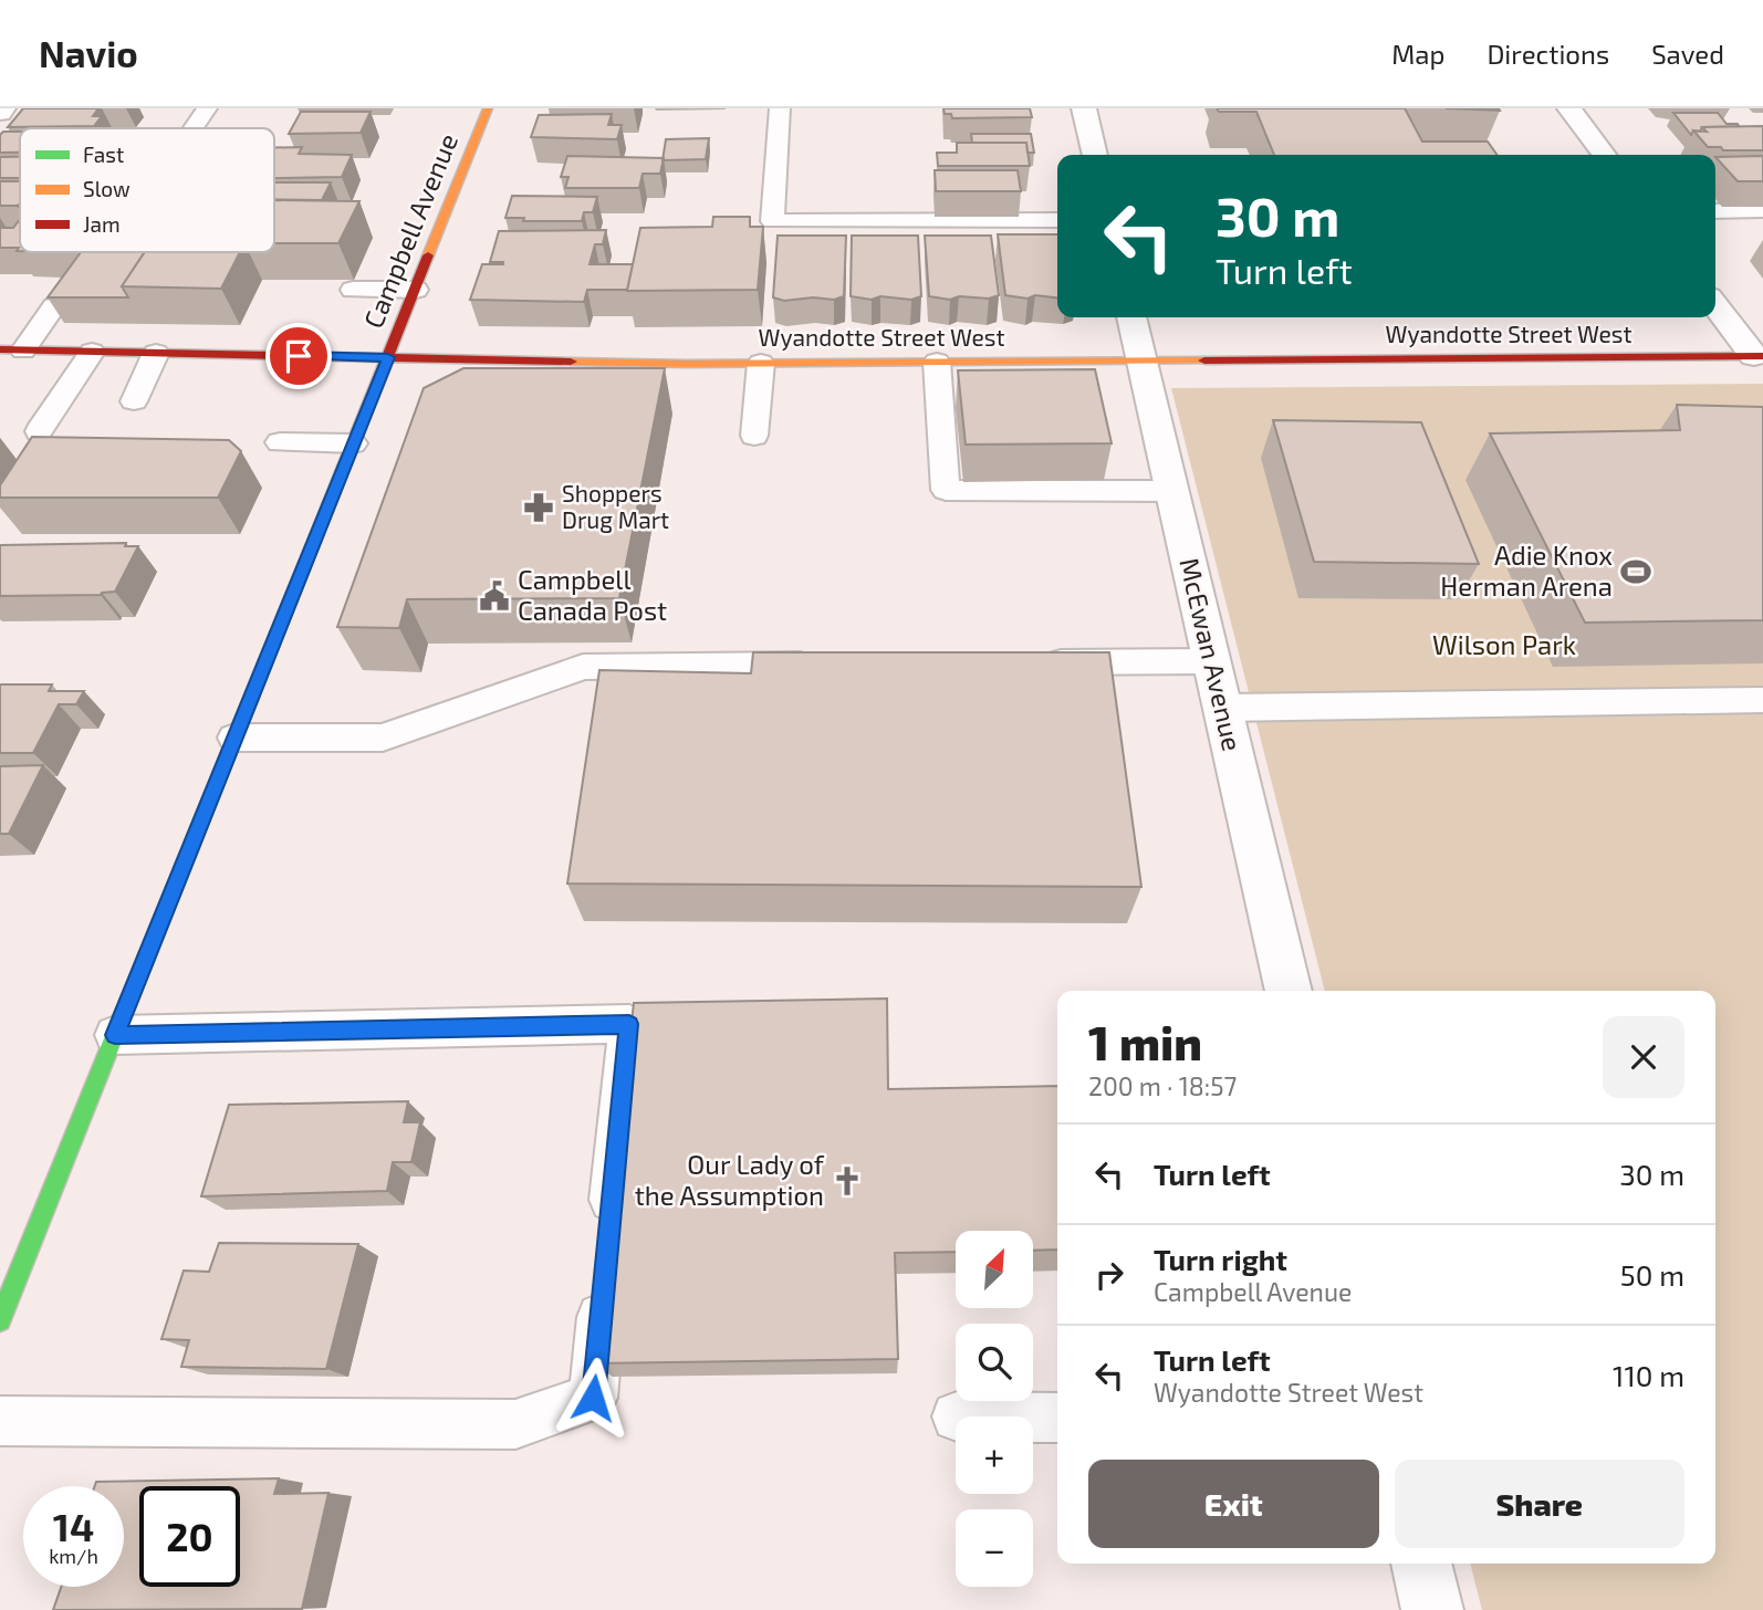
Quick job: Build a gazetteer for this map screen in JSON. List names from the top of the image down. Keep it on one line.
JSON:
{"streets":{"main road":["Campbell Avenue","Wyandotte Street West"],"street":["McEwan Avenue"]},"crossings":[["Campbell Avenue","Wyandotte Street West"],["Wyandotte Street West","McEwan Avenue"]],"parks":["Wilson Park"],"places":{"pharmacy":["Shoppers Drug Mart"],"sports":["Adie Knox Herman Arena"],"public building":["Campbell Canada Post"],"church":["Our Lady of the Assumption"]},"legend":["Fast","Slow","Jam"],"north":"top right","page":{"header":"Navio","nav":["Map","Directions","Saved"],"turn":["30 m","Turn left"],"heading":["1 min","200 m · 18:57"],"list":[{"name":"Turn left","value":"30 m"},{"name":"Turn right","note":"Campbell Avenue","value":"50 m"},{"name":"Turn left","note":"Wyandotte Street West","value":"110 m"}],"map_buttons":["+","−"],"buttons":["Exit","Share"],"speed":"14 km/h","limit":"20"}}
